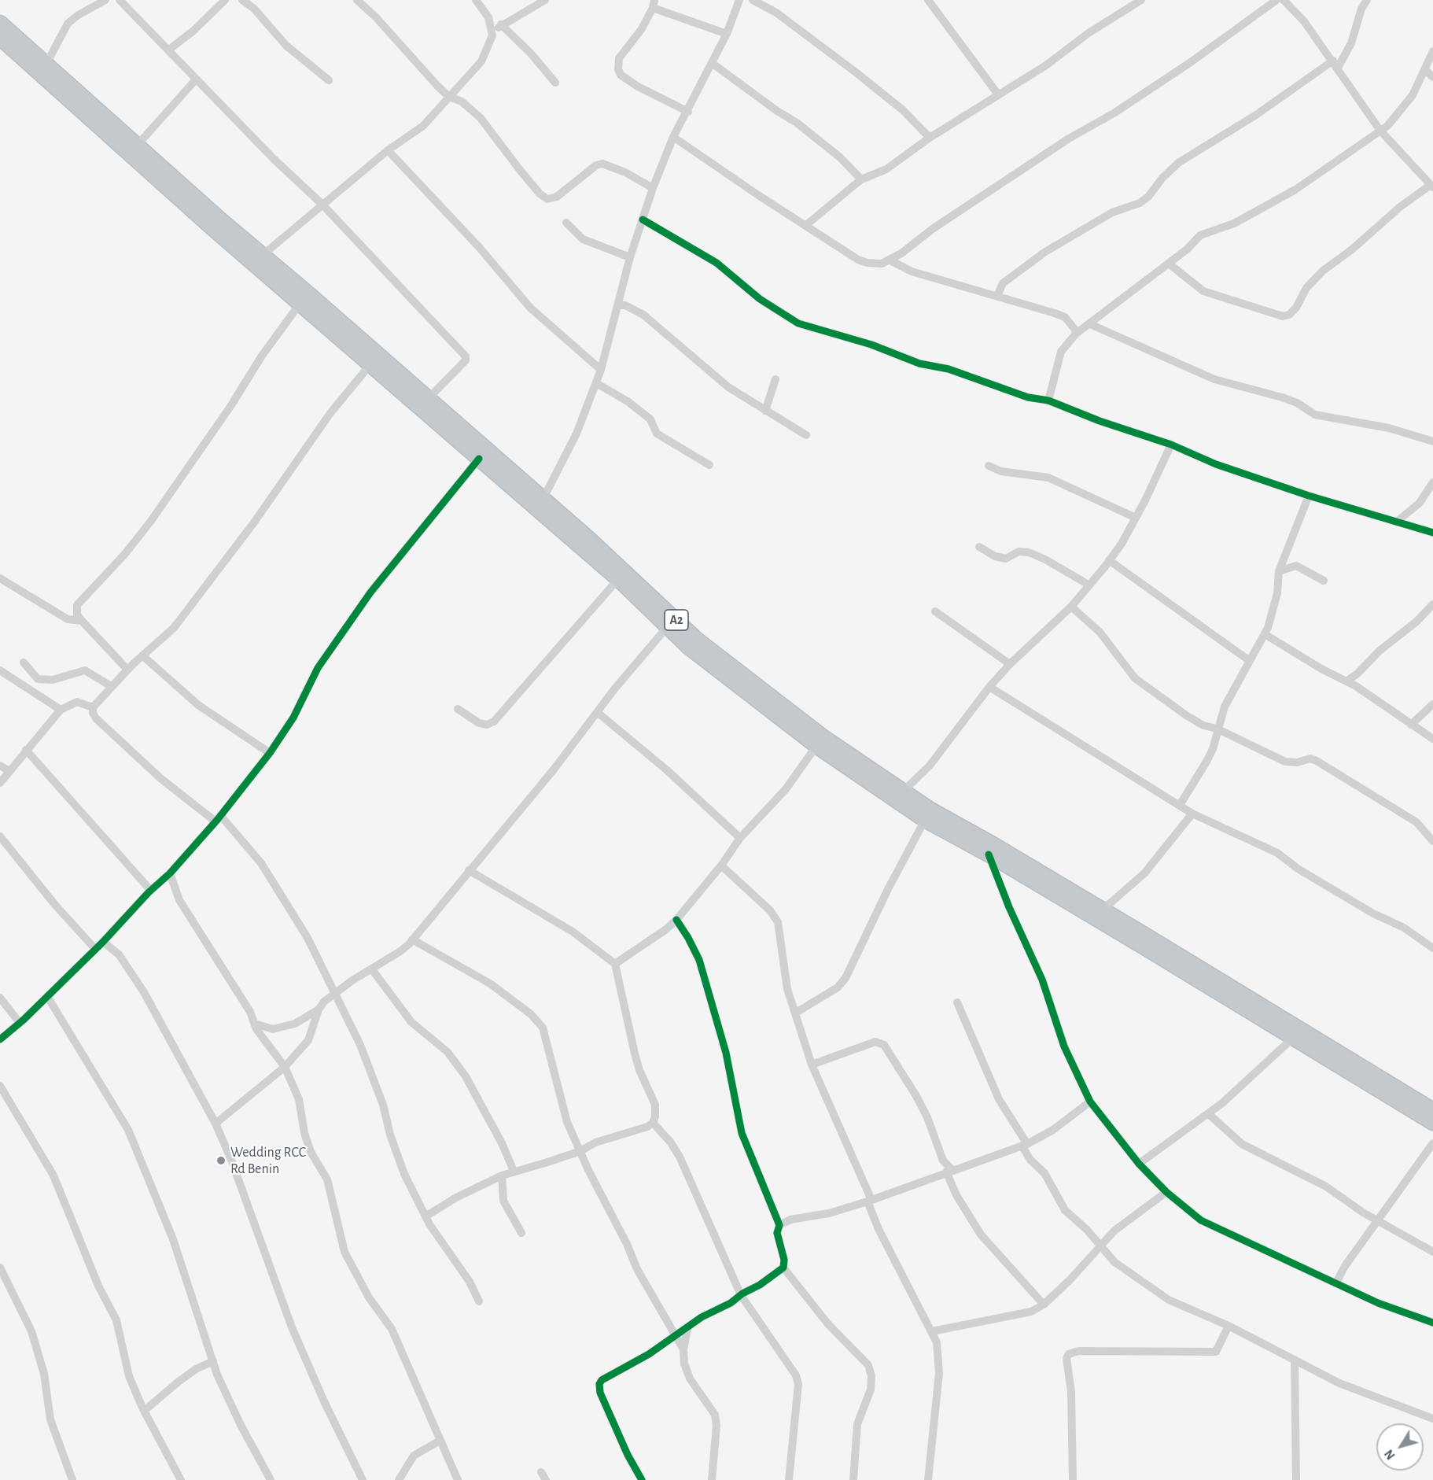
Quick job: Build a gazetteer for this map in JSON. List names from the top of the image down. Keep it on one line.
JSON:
{"streets":{"highway":["A2"]},"places":["Wedding RCC Rd Benin"],"north":"bottom left"}
